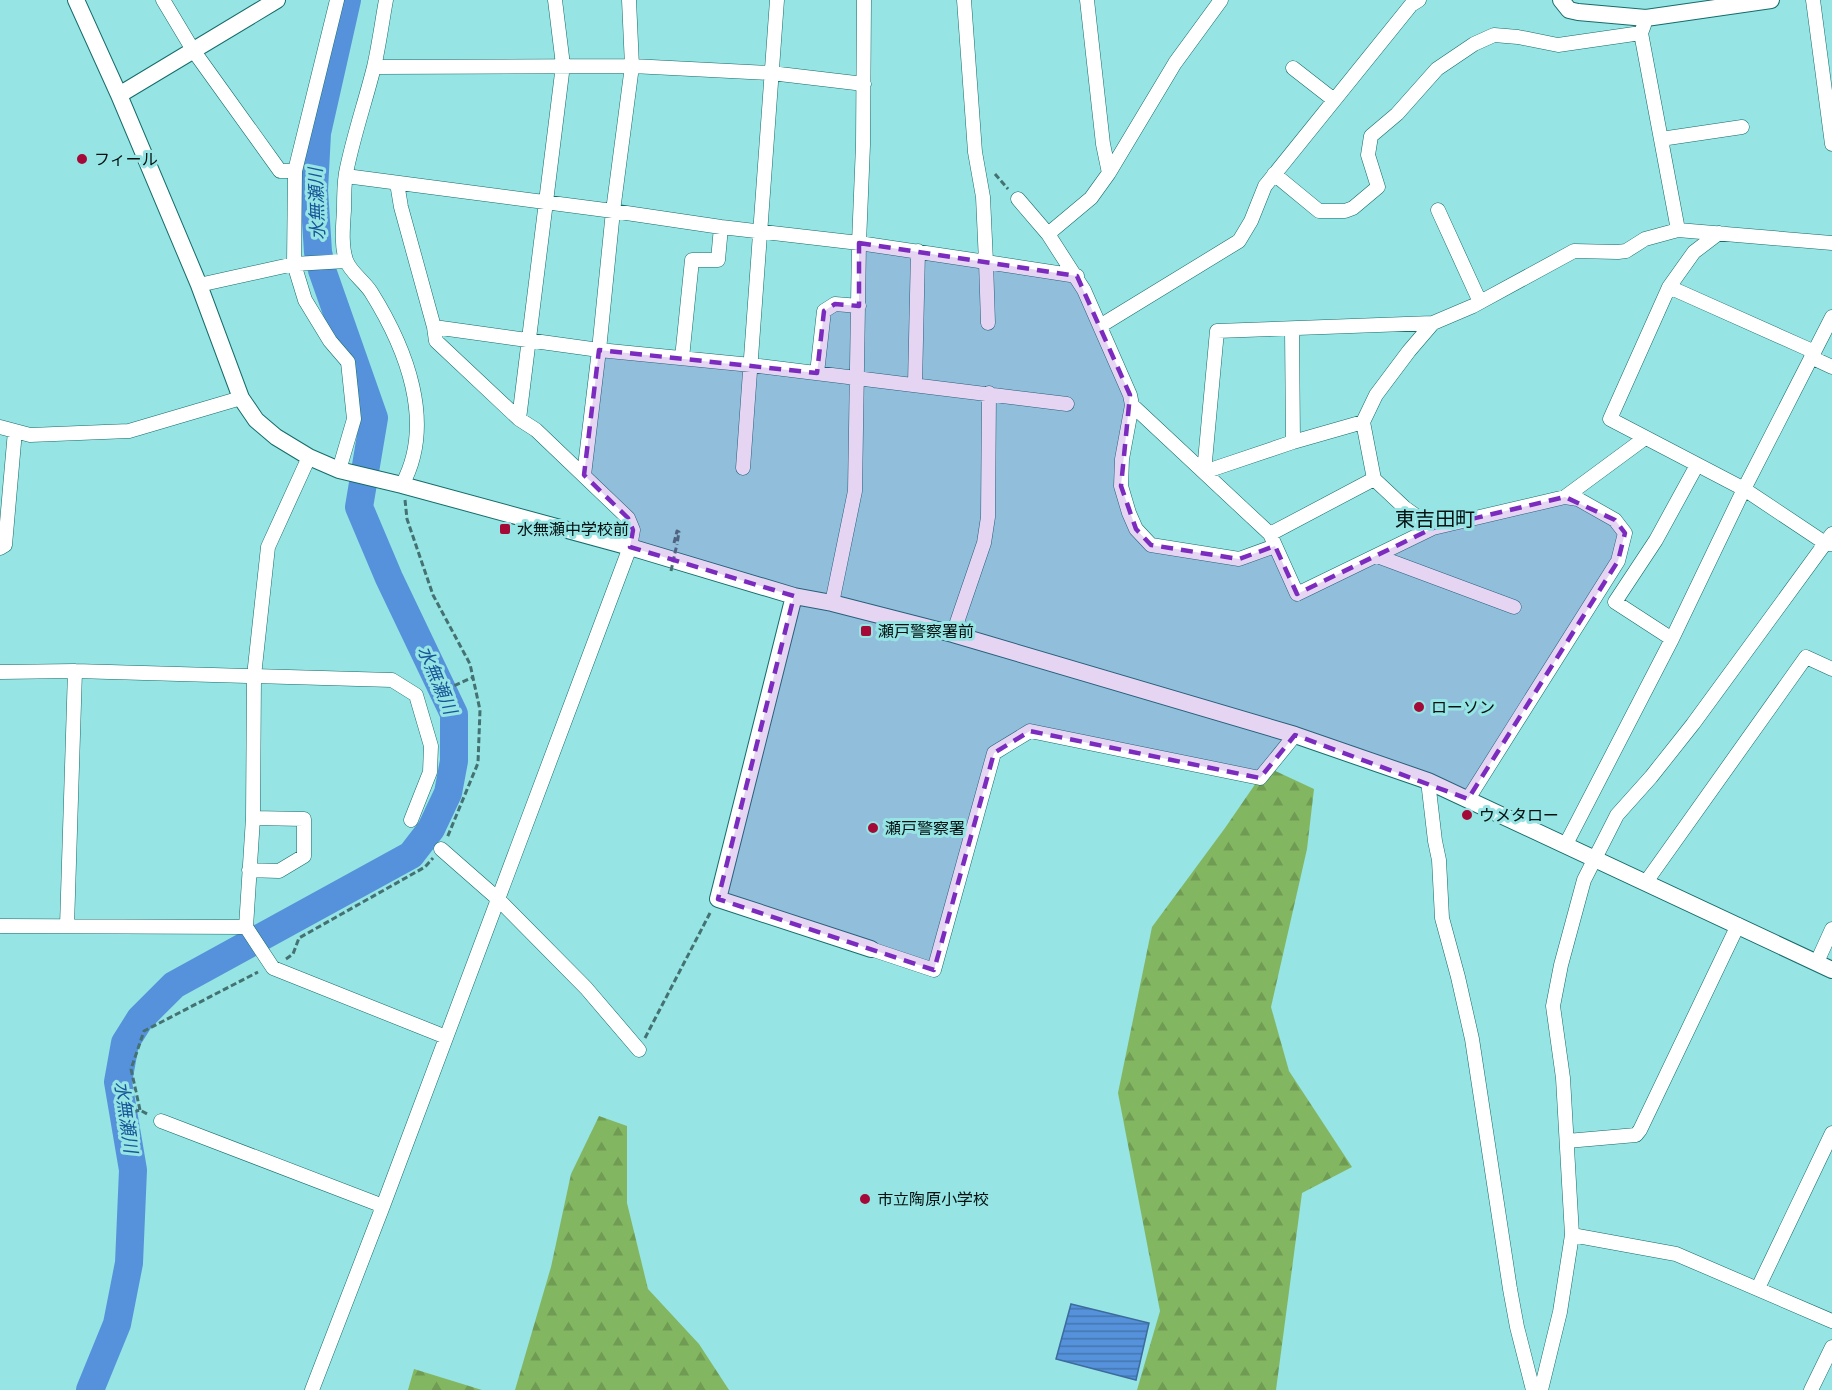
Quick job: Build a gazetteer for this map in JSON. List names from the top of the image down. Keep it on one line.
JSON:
{"districts":["東吉田町"],"water":["水無瀬川"],"places":{"other":["フィール","ローソン","ウメタロー","瀬戸警察署","市立陶原小学校"],"transit":["水無瀬中学校前","瀬戸警察署前"]}}
